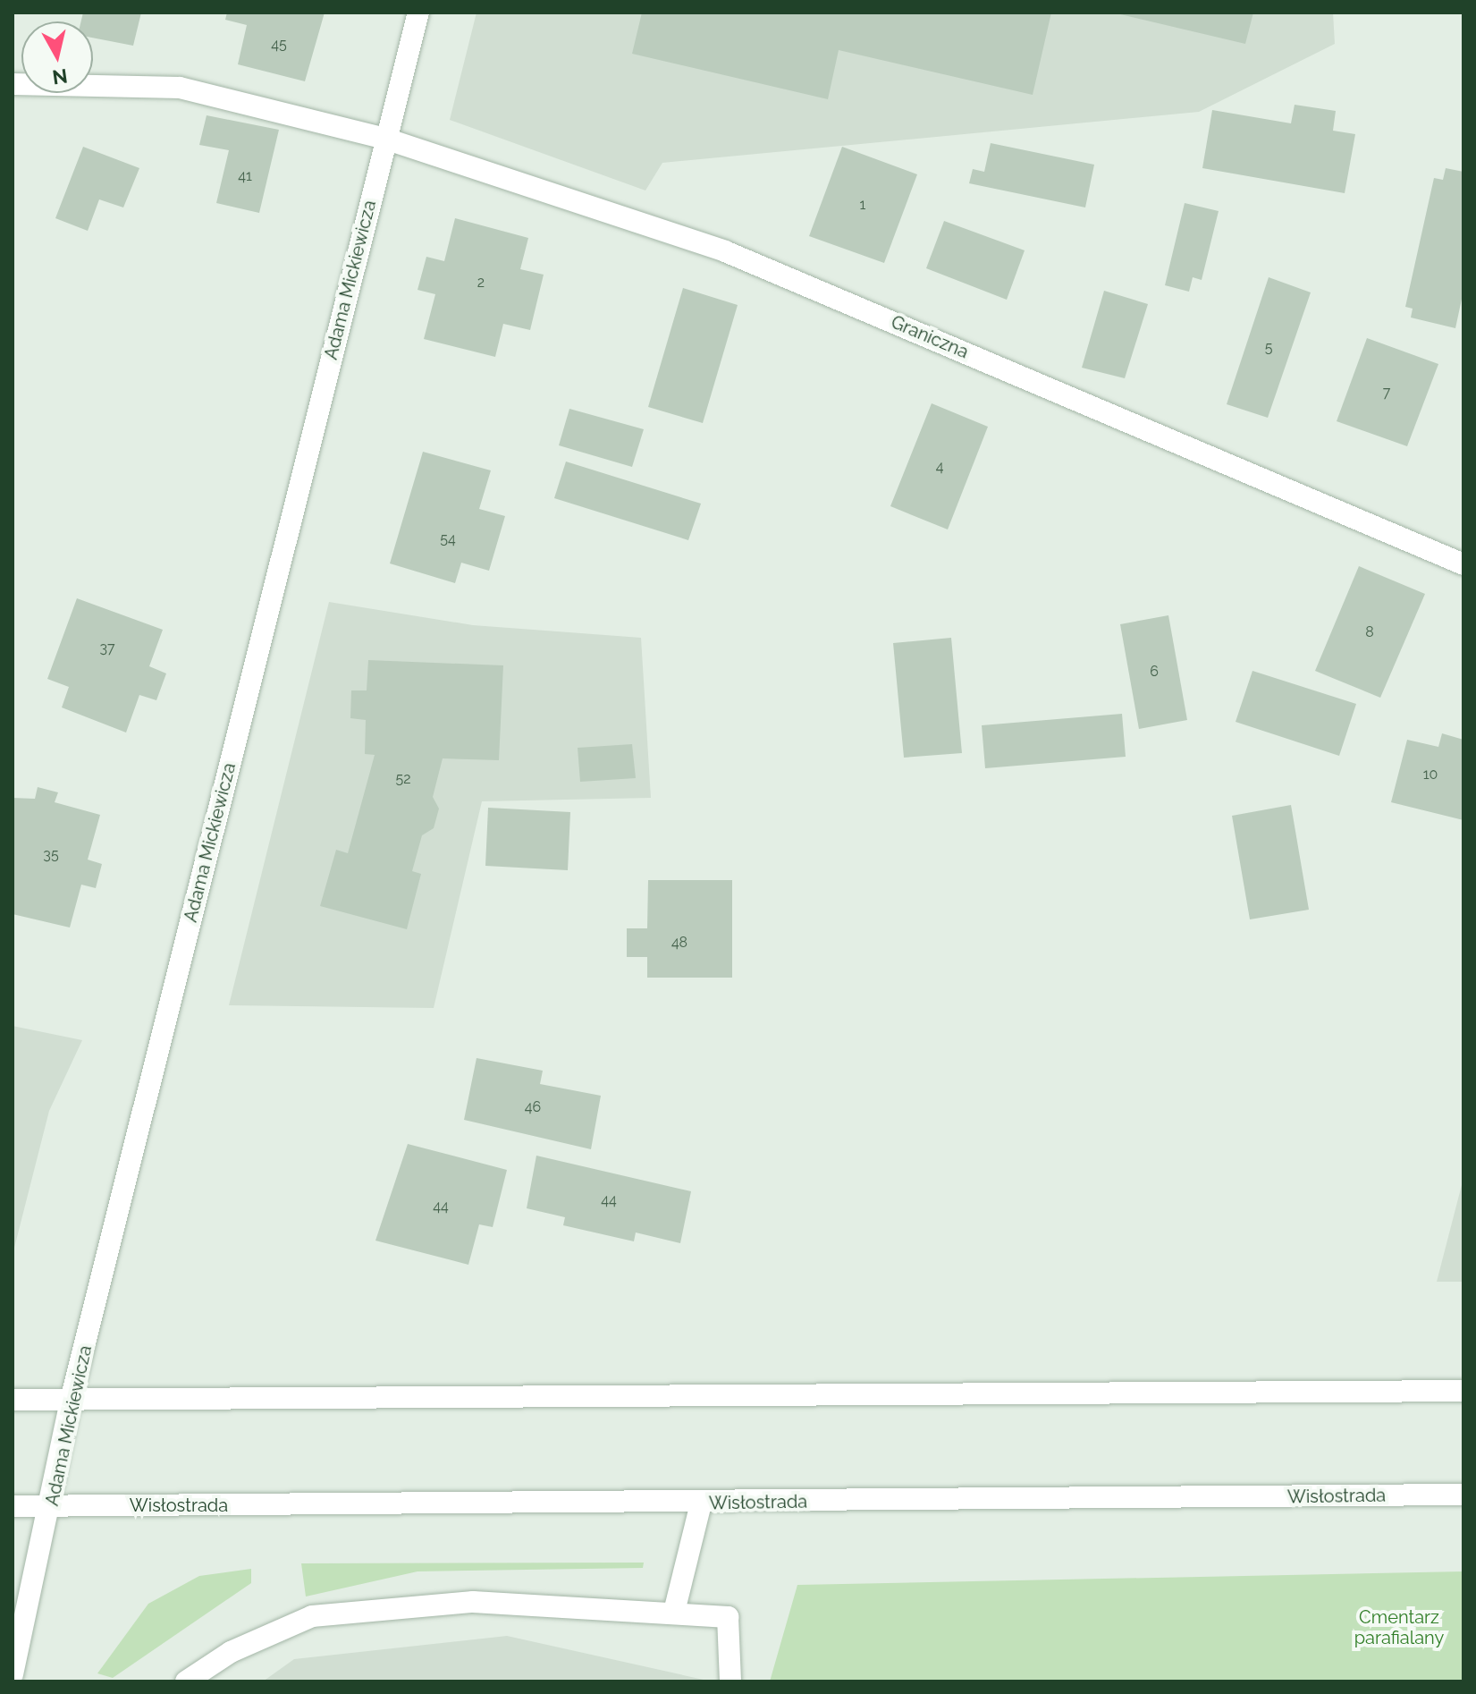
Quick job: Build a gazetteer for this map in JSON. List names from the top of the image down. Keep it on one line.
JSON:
{"streets":{"main road":["Adama Mickiewicza","Graniczna","Wisłostrada"]},"crossings":[["Adama Mickiewicza","Graniczna"],["Adama Mickiewicza","Wisłostrada"]],"parks":["Cmentarz parafialany"],"house_numbers":["45","41","1","2","5","7","4","54","8","37","6","10","52","35","48","46","44","44"],"north":"bottom"}
